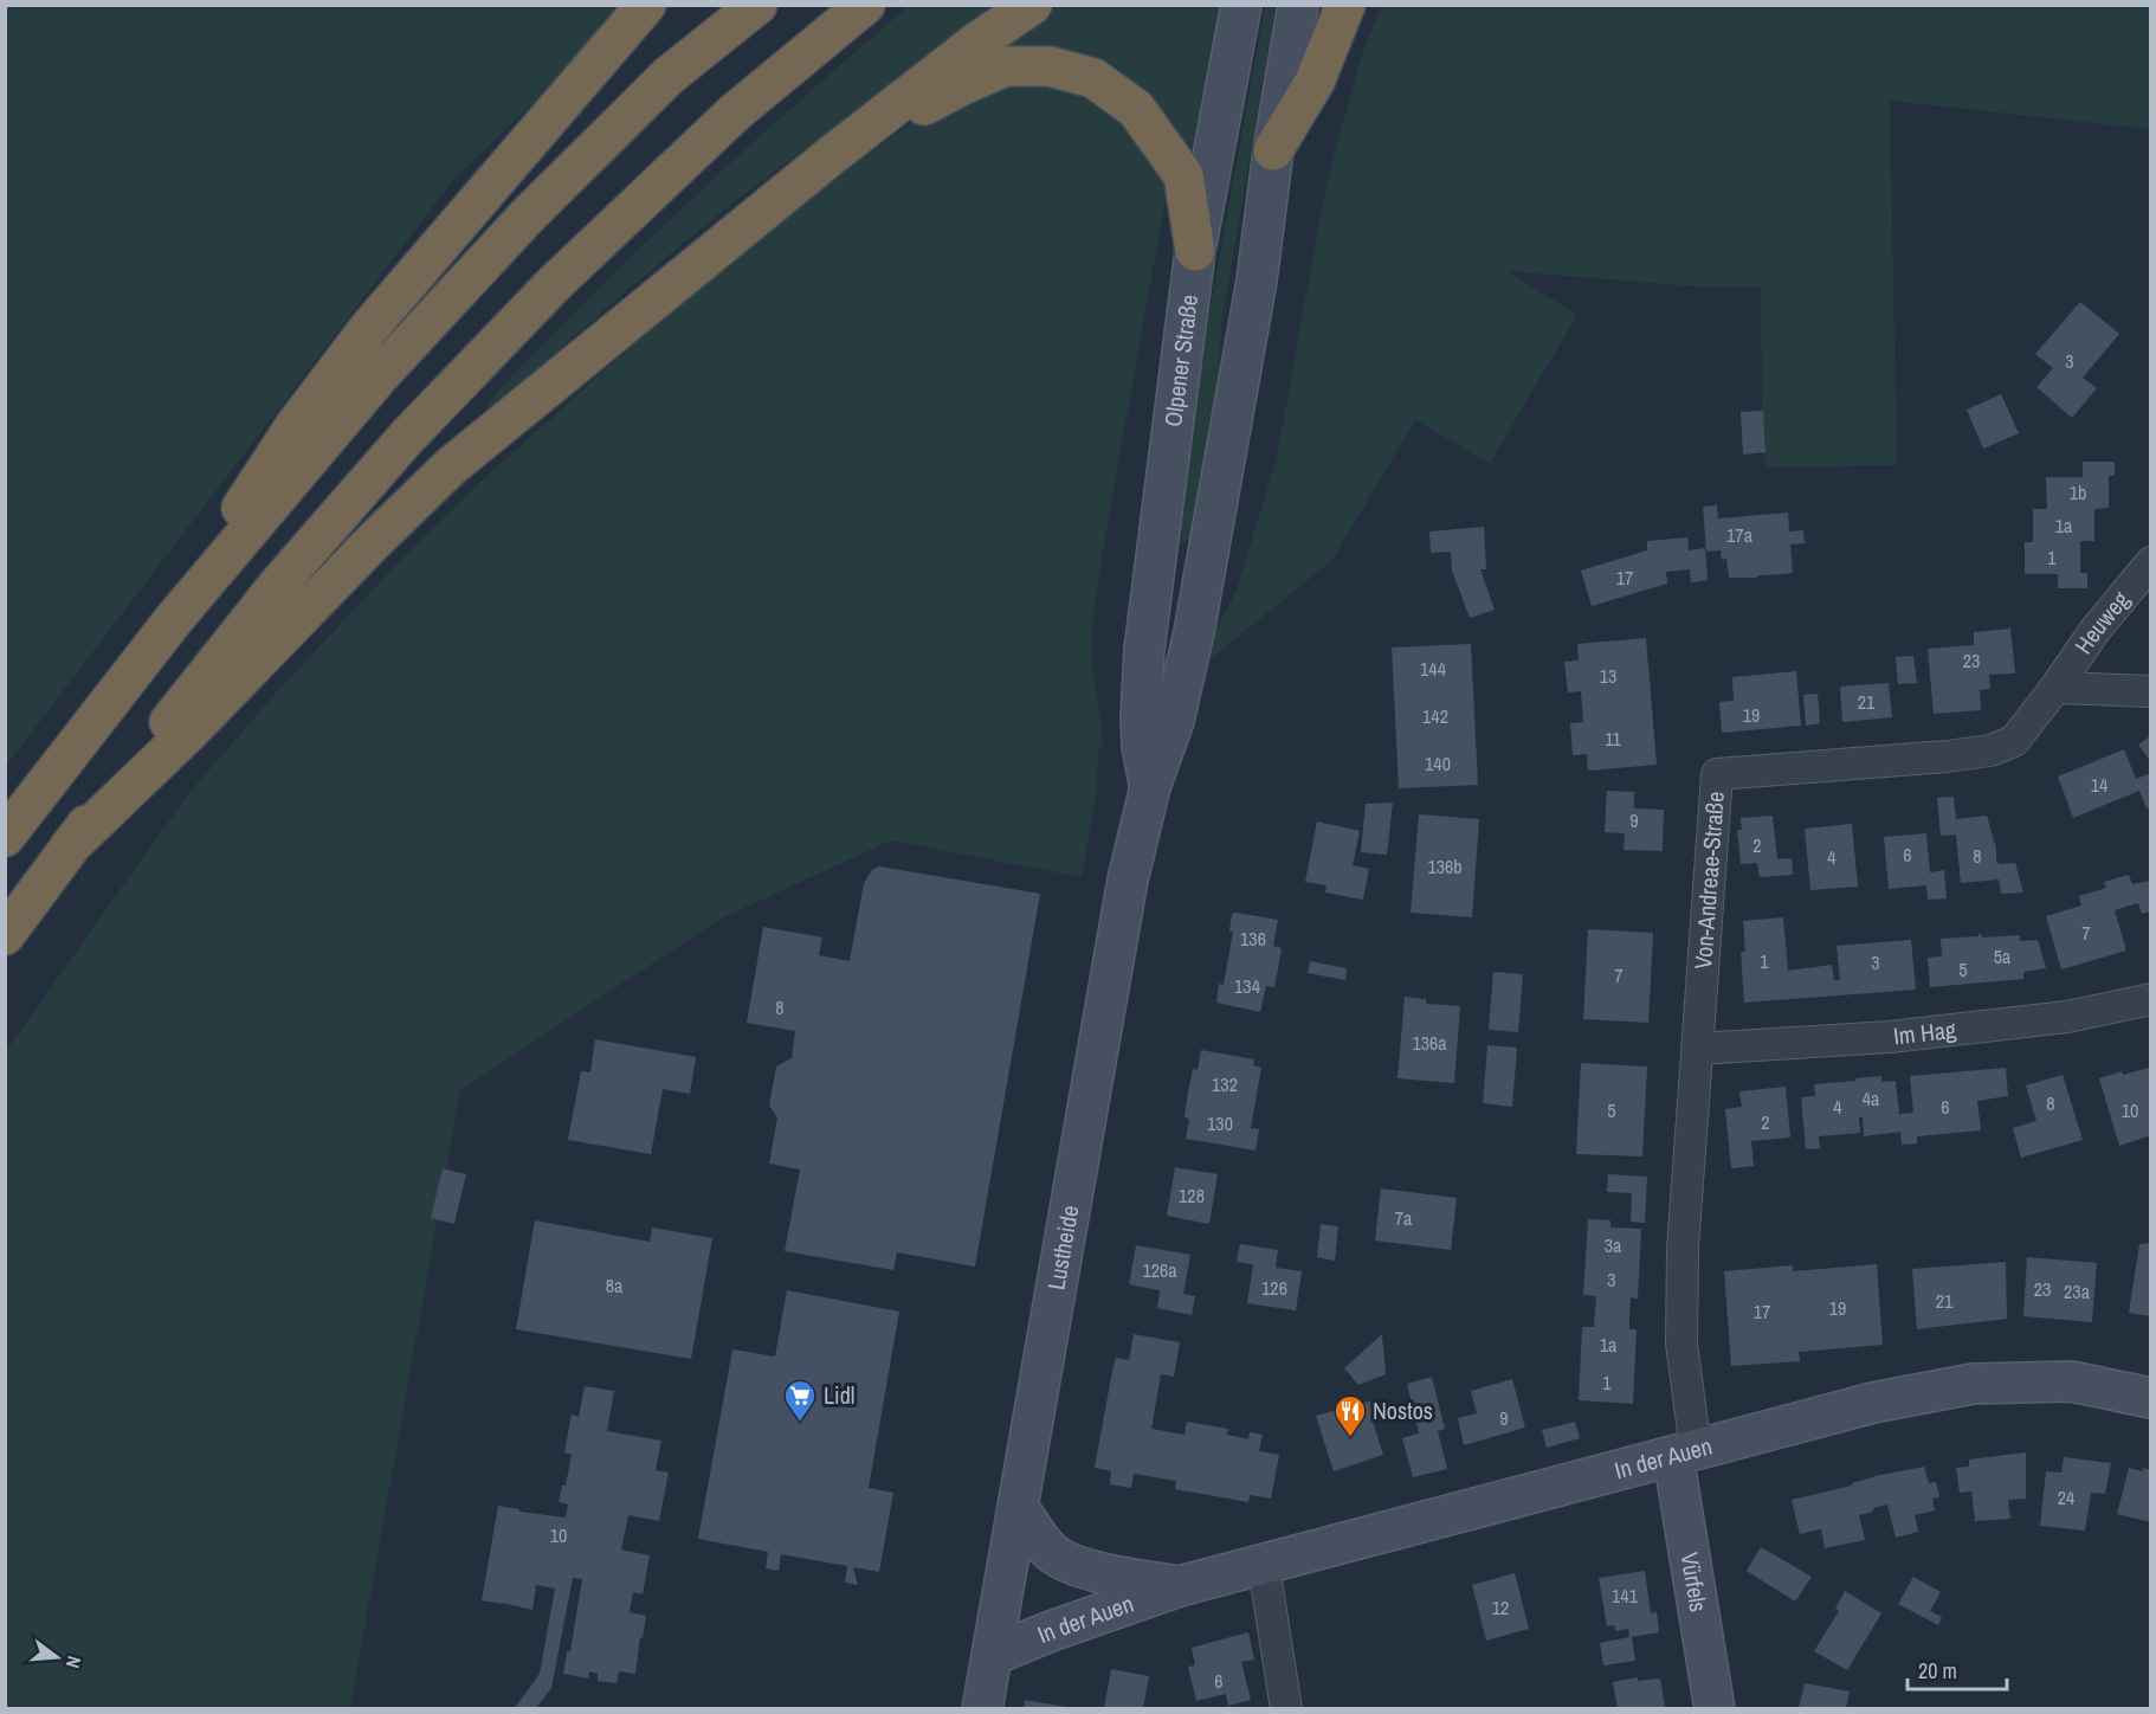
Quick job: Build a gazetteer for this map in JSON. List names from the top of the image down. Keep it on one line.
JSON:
{"streets":{"main road":["Olpener Straße","Lustheide","In der Auen","Vürfels"],"street":["Heuweg","Von-Andreae-Straße","Im Hag"]},"crossings":[["Olpener Straße","Lustheide"],["Heuweg","Von-Andreae-Straße"],["Von-Andreae-Straße","Im Hag"],["Von-Andreae-Straße","In der Auen"],["Von-Andreae-Straße","Vürfels"],["Lustheide","In der Auen"],["In der Auen","Vürfels"]],"places":{"supermarket":["Lidl"],"restaurant":["Nostos"]},"house_numbers":["3","1b","1a","17a","1","17","23","144","13","21","19","142","11","140","14","9","2","6","8","4","136b","7","136","5a","1","3","5","7","134","8","136a","132","4a","8","4","6","5","10","2","130","128","7a","3a","126a","3","8a","126","23","23a","21","19","17","1a","1","9","24","10","141","12","6"],"scale_bar":"20 m","north":"right"}
